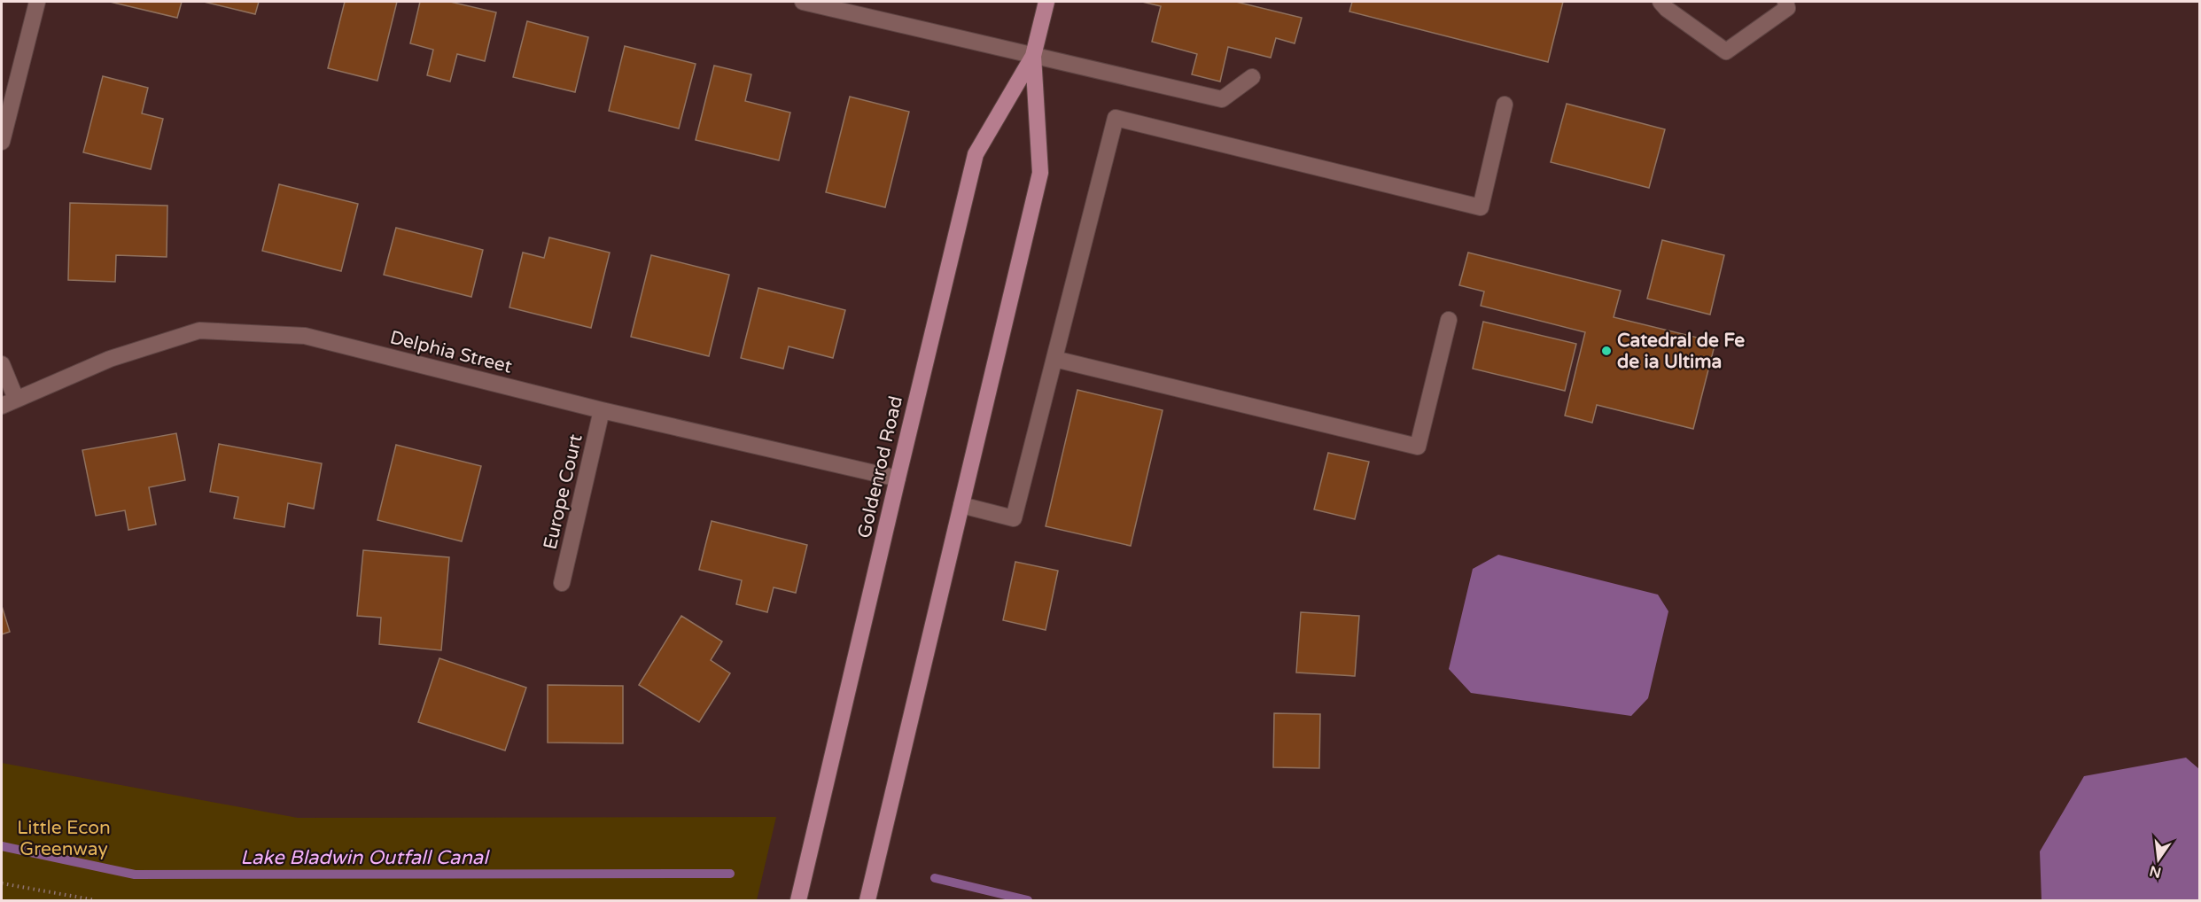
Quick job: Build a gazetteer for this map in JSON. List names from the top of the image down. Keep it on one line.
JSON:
{"streets":{"main road":["Goldenrod Road"],"street":["Delphia Street","Europe Court"]},"crossings":[["Delphia Street","Goldenrod Road"],["Delphia Street","Europe Court"]],"water":["Lake Bladwin Outfall Canal"],"parks":["Little Econ Greenway"],"places":["Catedral de Fe de ia Ultima"],"north":"bottom"}
